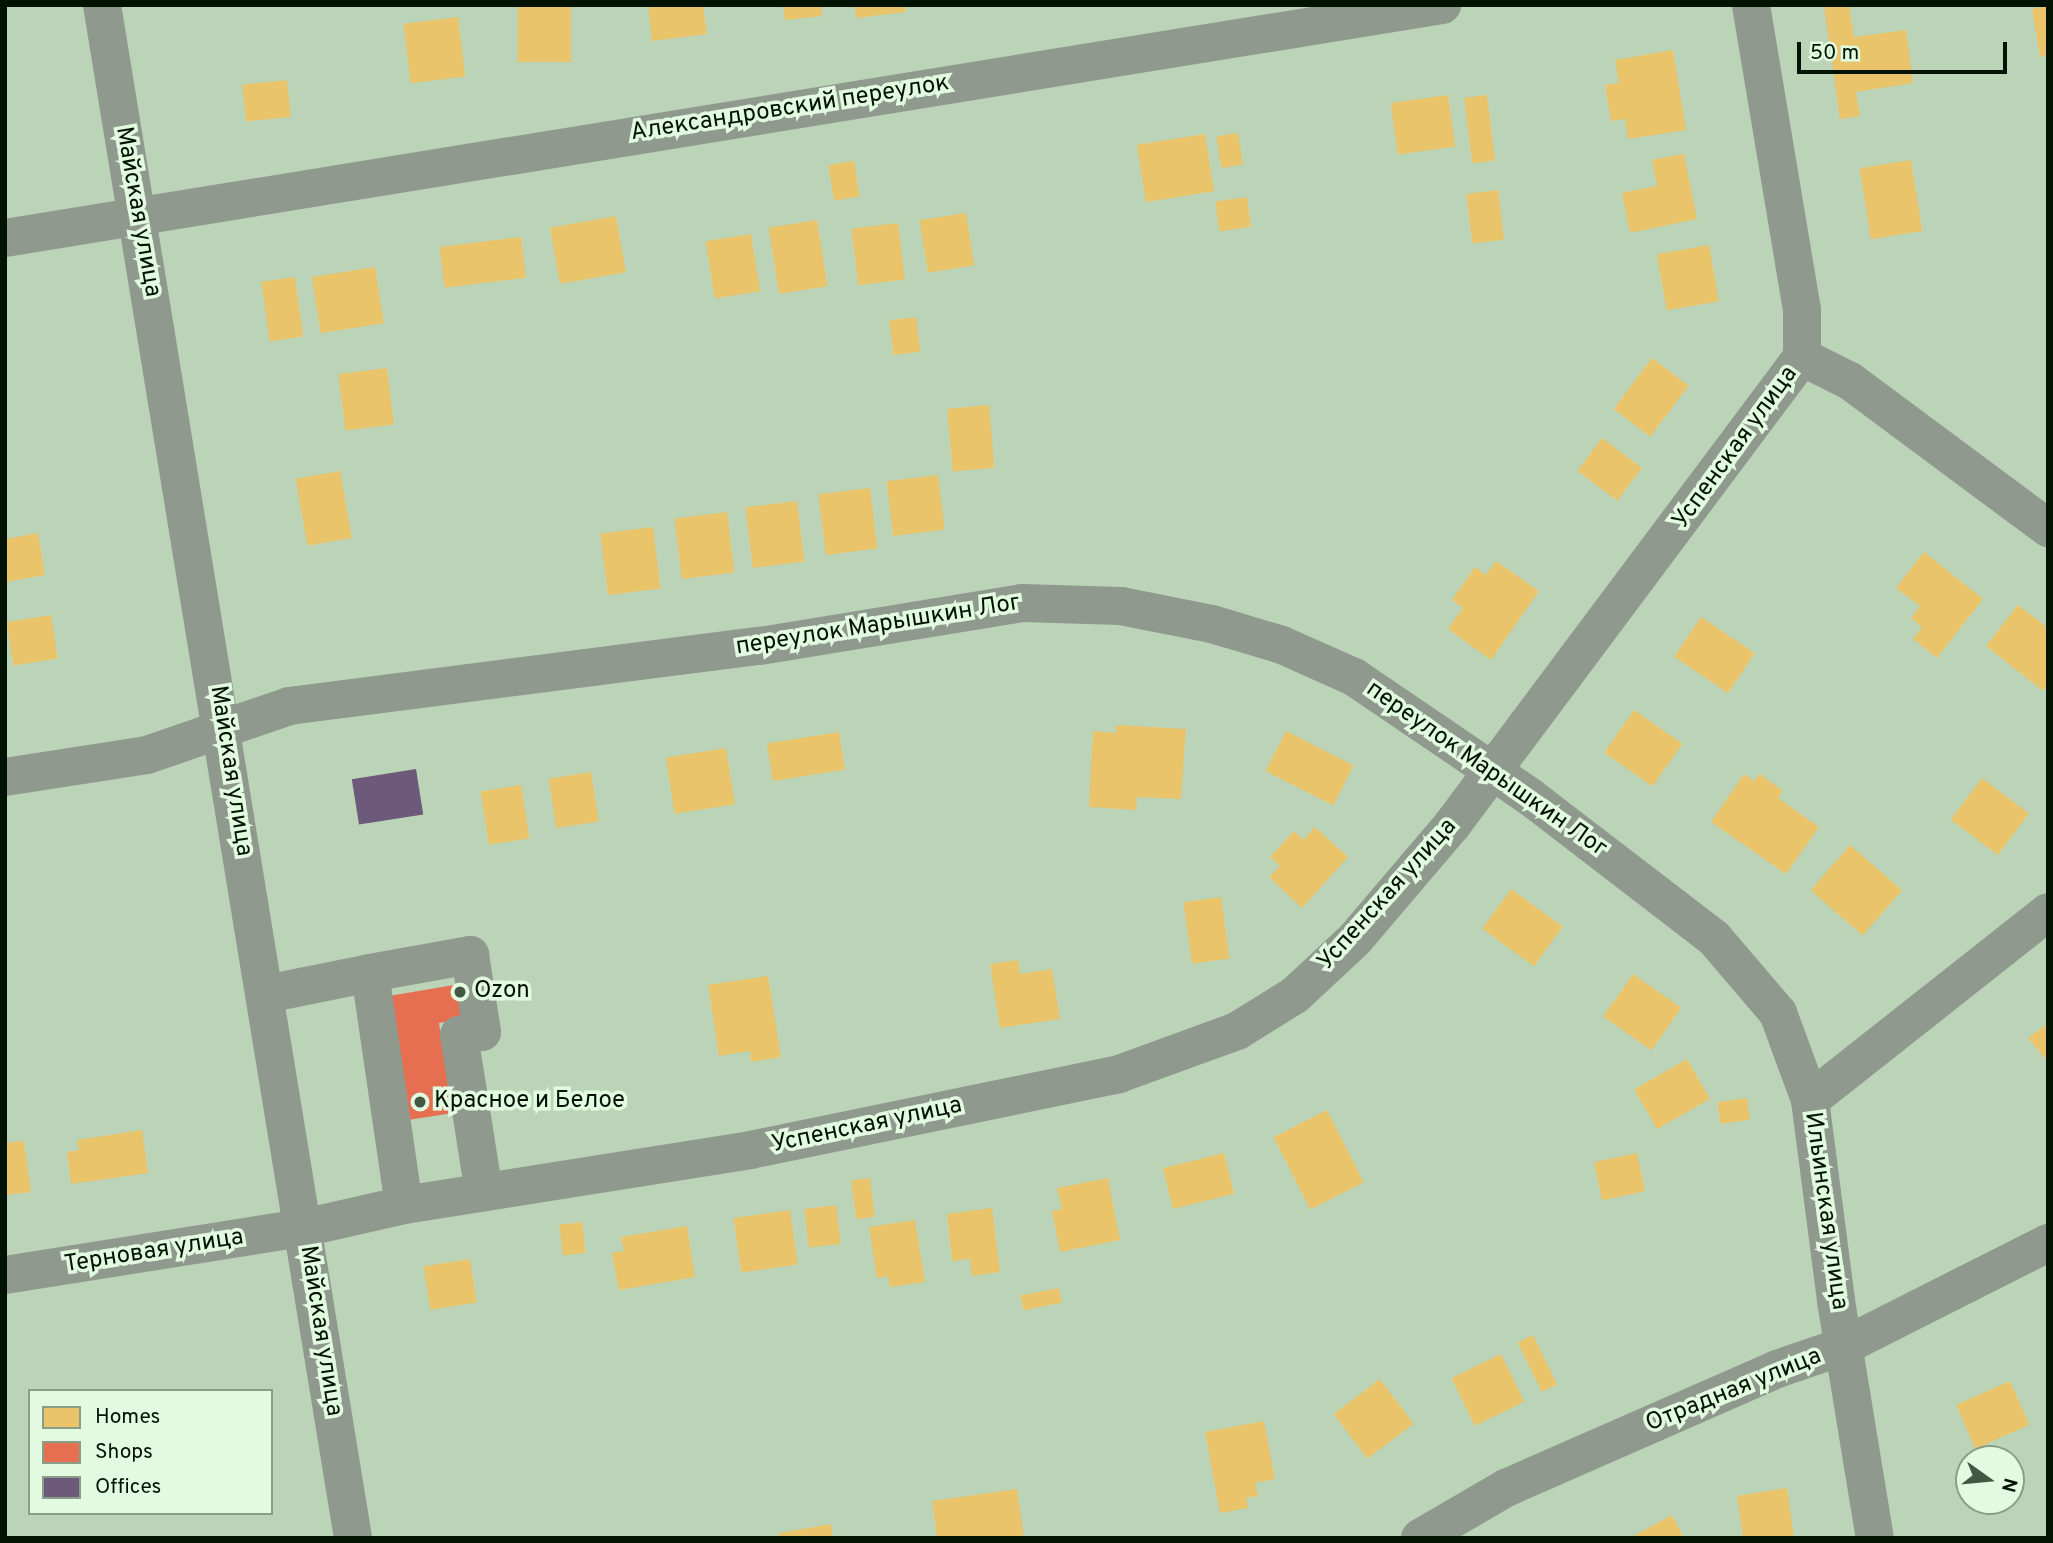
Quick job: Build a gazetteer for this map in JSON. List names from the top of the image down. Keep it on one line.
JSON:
{"streets":{"street":["Александровский переулок","Майская улица","Успенская улица","переулок Марышкин Лог","Ильинская улица","Терновая улица","Отрадная улица"]},"crossings":[["Александровский переулок","Майская улица"],["Майская улица","Успенская улица"],["Майская улица","переулок Марышкин Лог"],["Майская улица","Терновая улица"],["Успенская улица","переулок Марышкин Лог"],["Успенская улица","Терновая улица"],["переулок Марышкин Лог","Ильинская улица"],["Ильинская улица","Отрадная улица"]],"places":["Ozon","Красное и Белое"],"legend":["Homes","Shops","Offices"],"scale_bar":"50 m","north":"right"}
